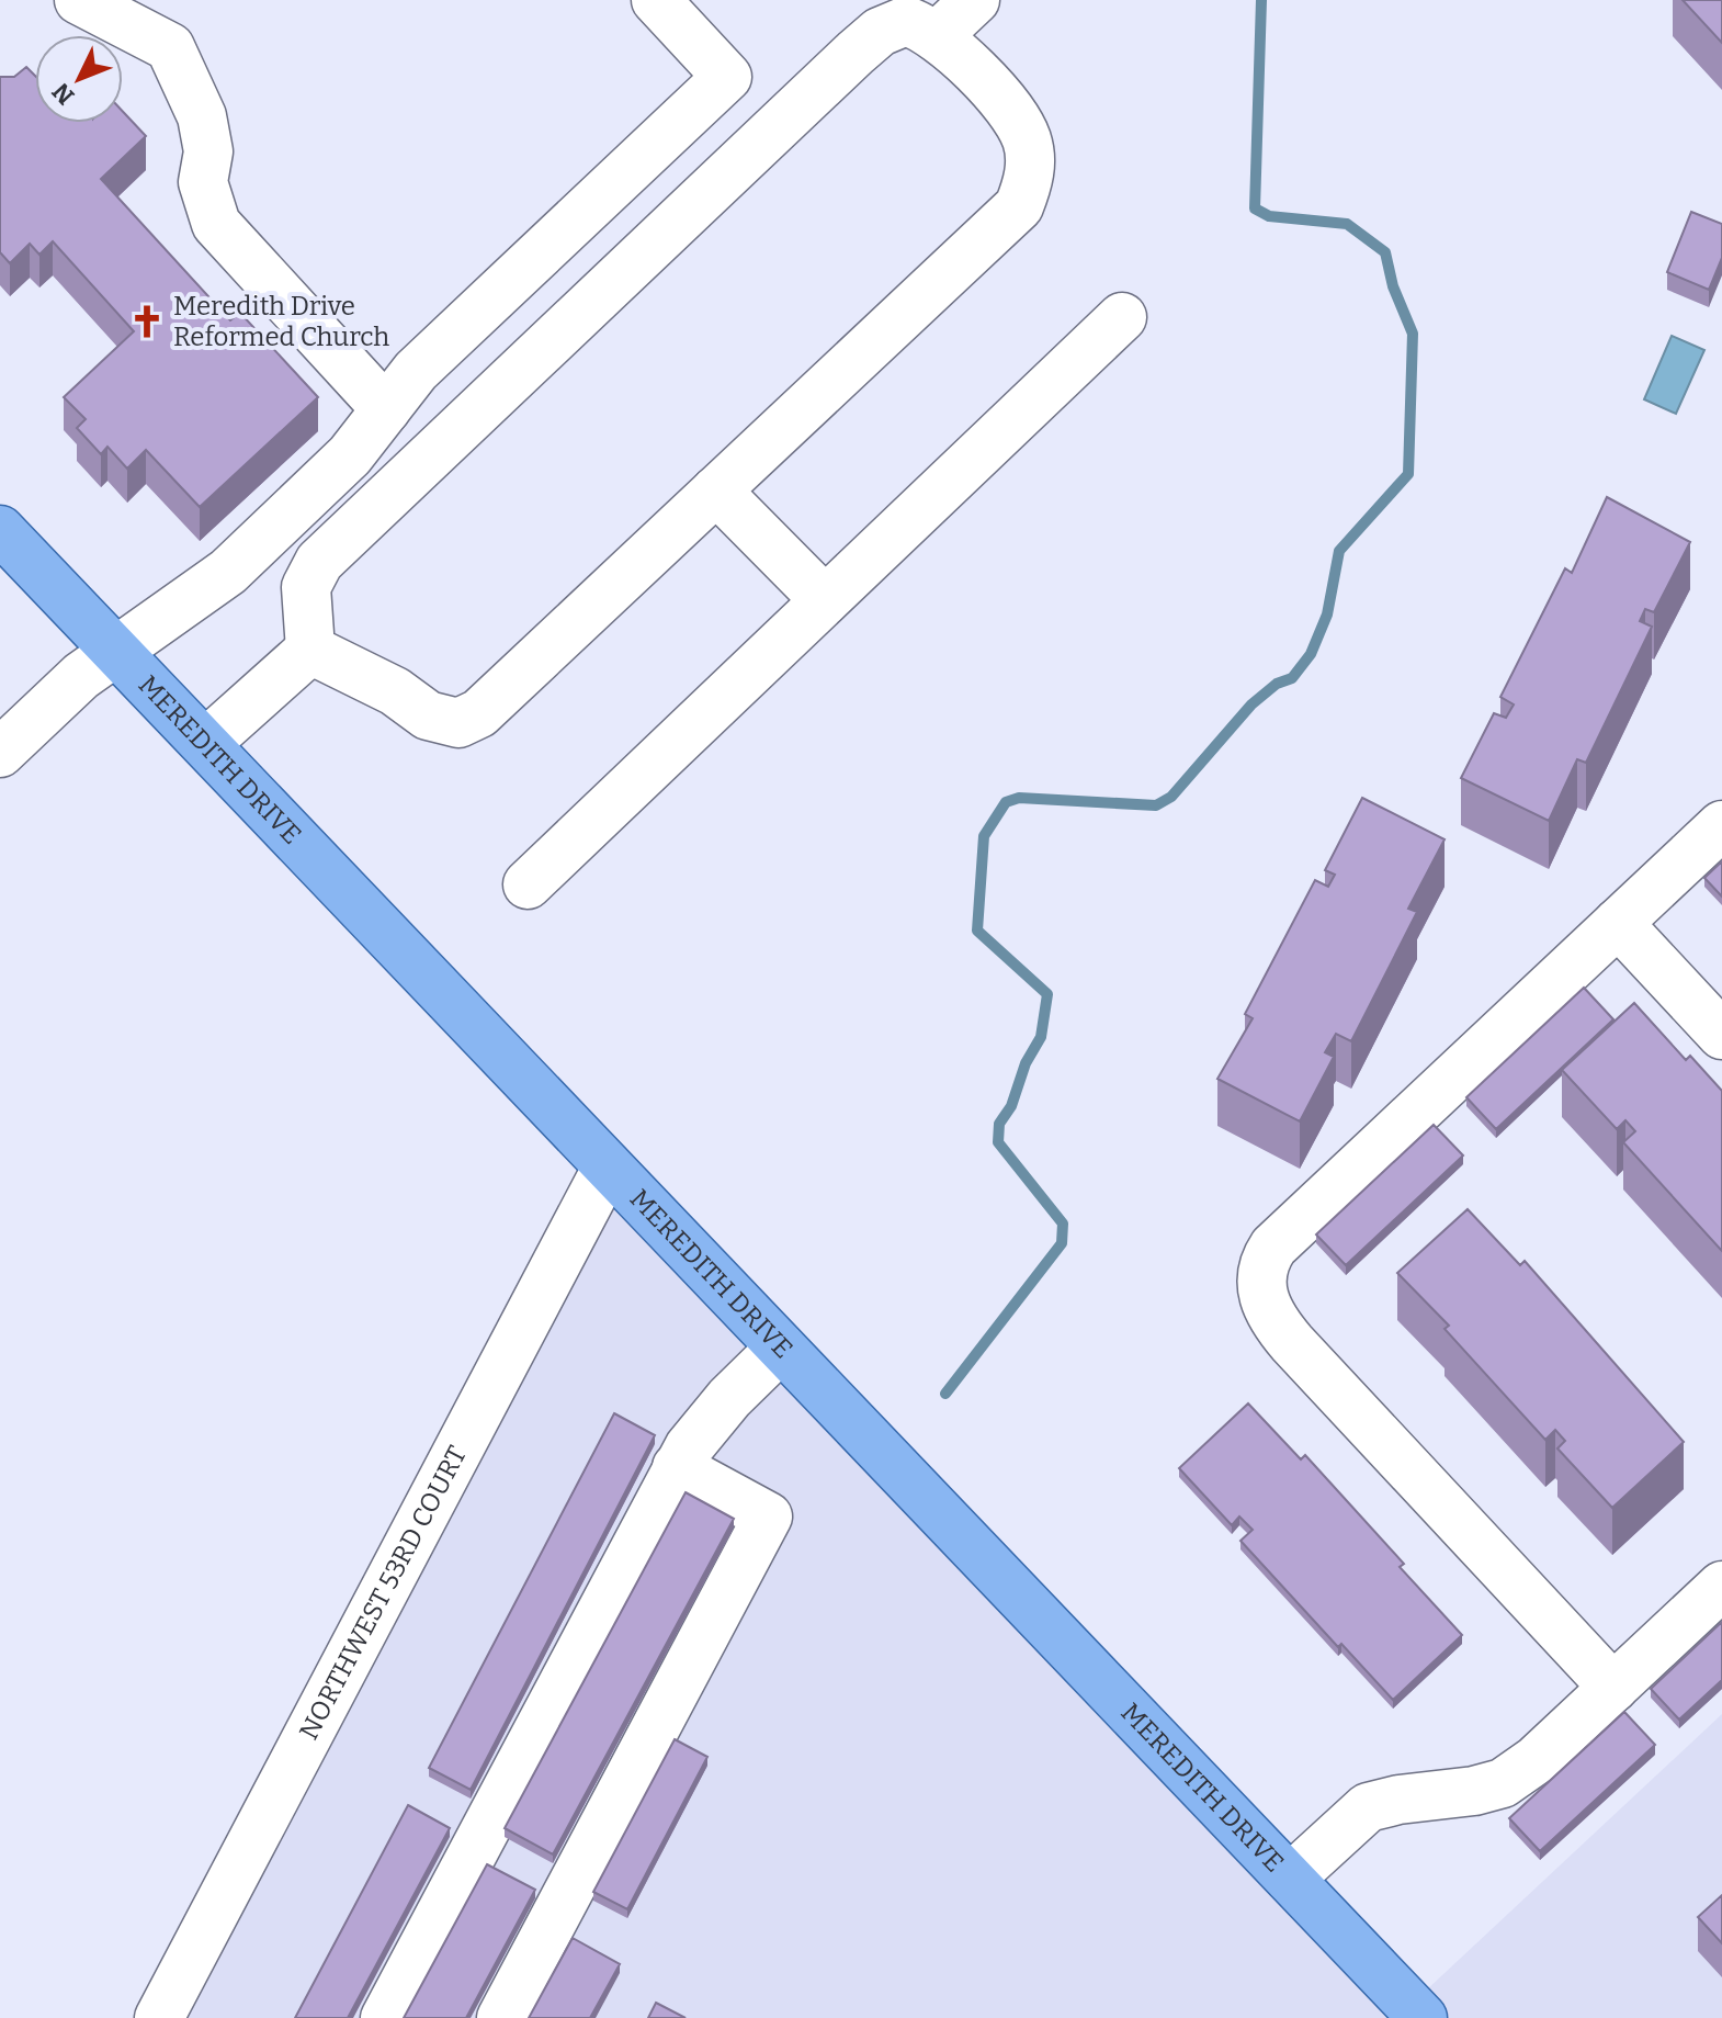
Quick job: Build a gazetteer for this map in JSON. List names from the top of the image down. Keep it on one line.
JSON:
{"streets":{"main road":["MEREDITH DRIVE"],"street":["NORTHWEST 53RD COURT"]},"crossings":[["MEREDITH DRIVE","NORTHWEST 53RD COURT"]],"places":{"church":["Meredith Drive Reformed Church"]},"north":"bottom left"}
